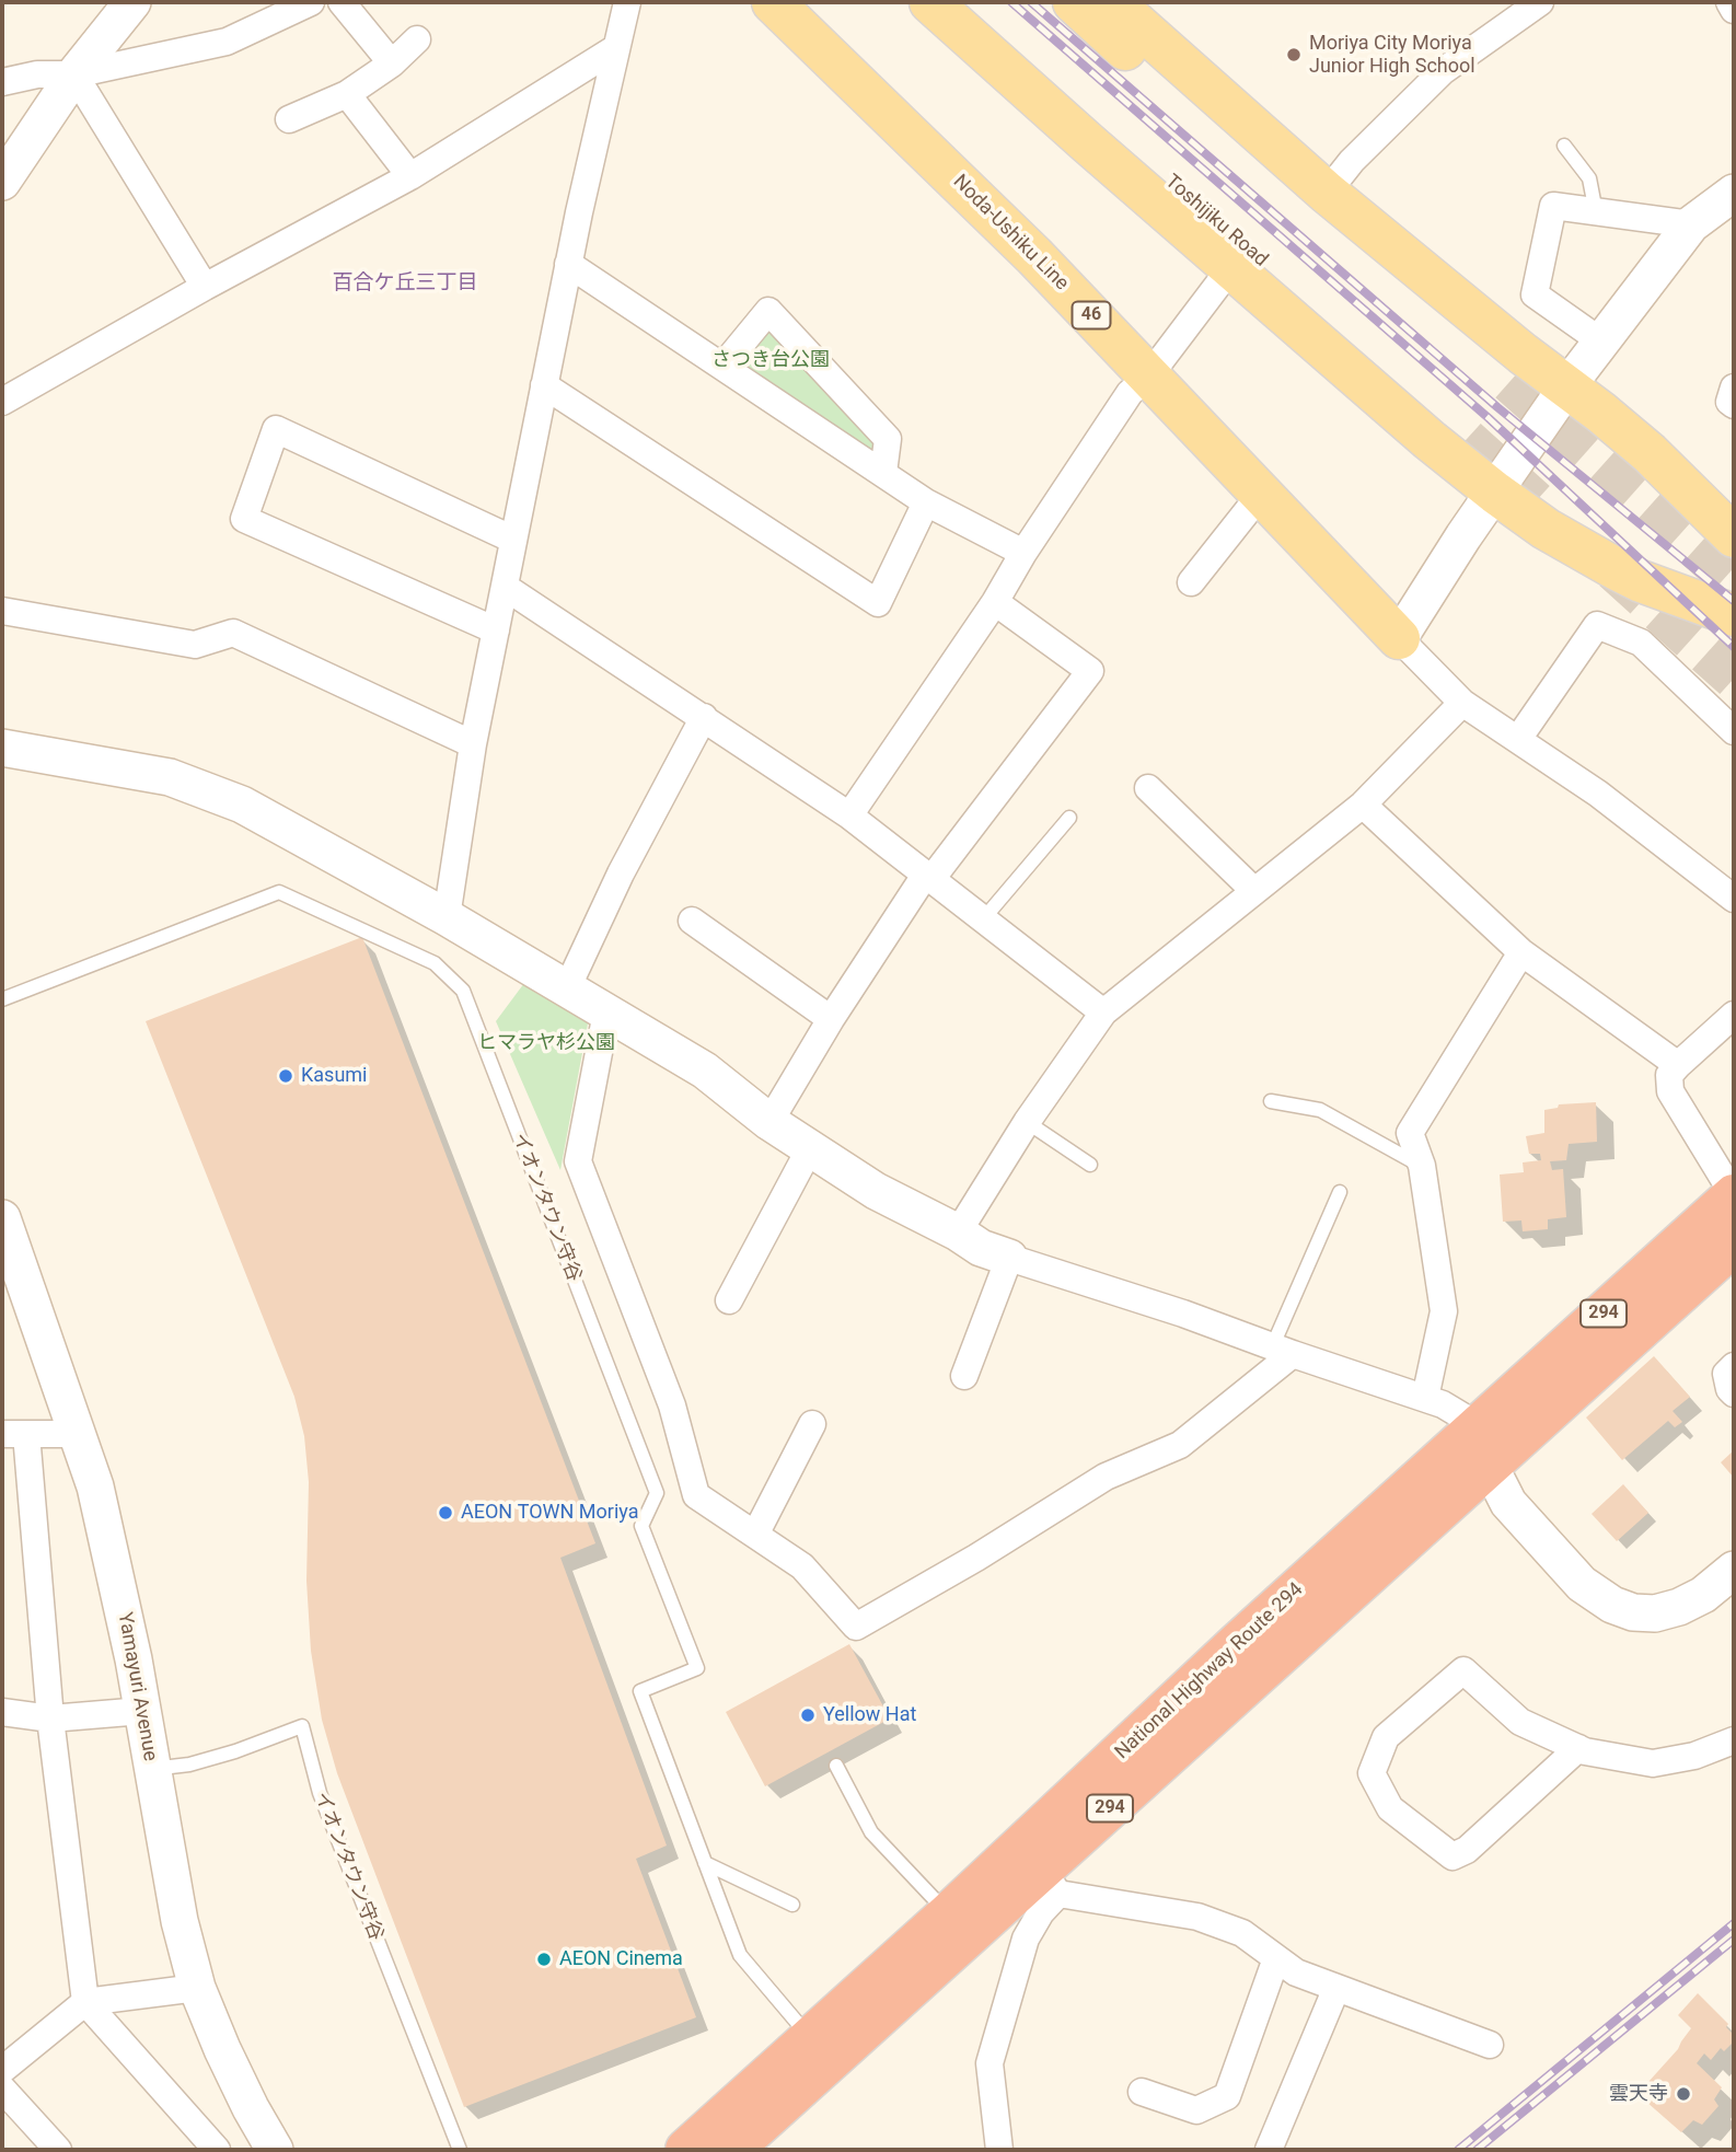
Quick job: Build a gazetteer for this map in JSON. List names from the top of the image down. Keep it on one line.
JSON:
{"streets":{"highway":["294","National Highway Route 294"],"main road":["Toshijiku Road","Noda-Ushiku Line","46"],"street":["Yamayuri Avenue"],"lane":["イオンタウン守谷"]},"crossings":[["イオンタウン守谷","National Highway Route 294"],["イオンタウン守谷","Yamayuri Avenue"]],"districts":["百合ケ丘三丁目"],"parks":["さつき台公園","ヒマラヤ杉公園"],"places":["Moriya City Moriya Junior High School","Kasumi","AEON TOWN Moriya","Yellow Hat","AEON Cinema","雲天寺"]}
